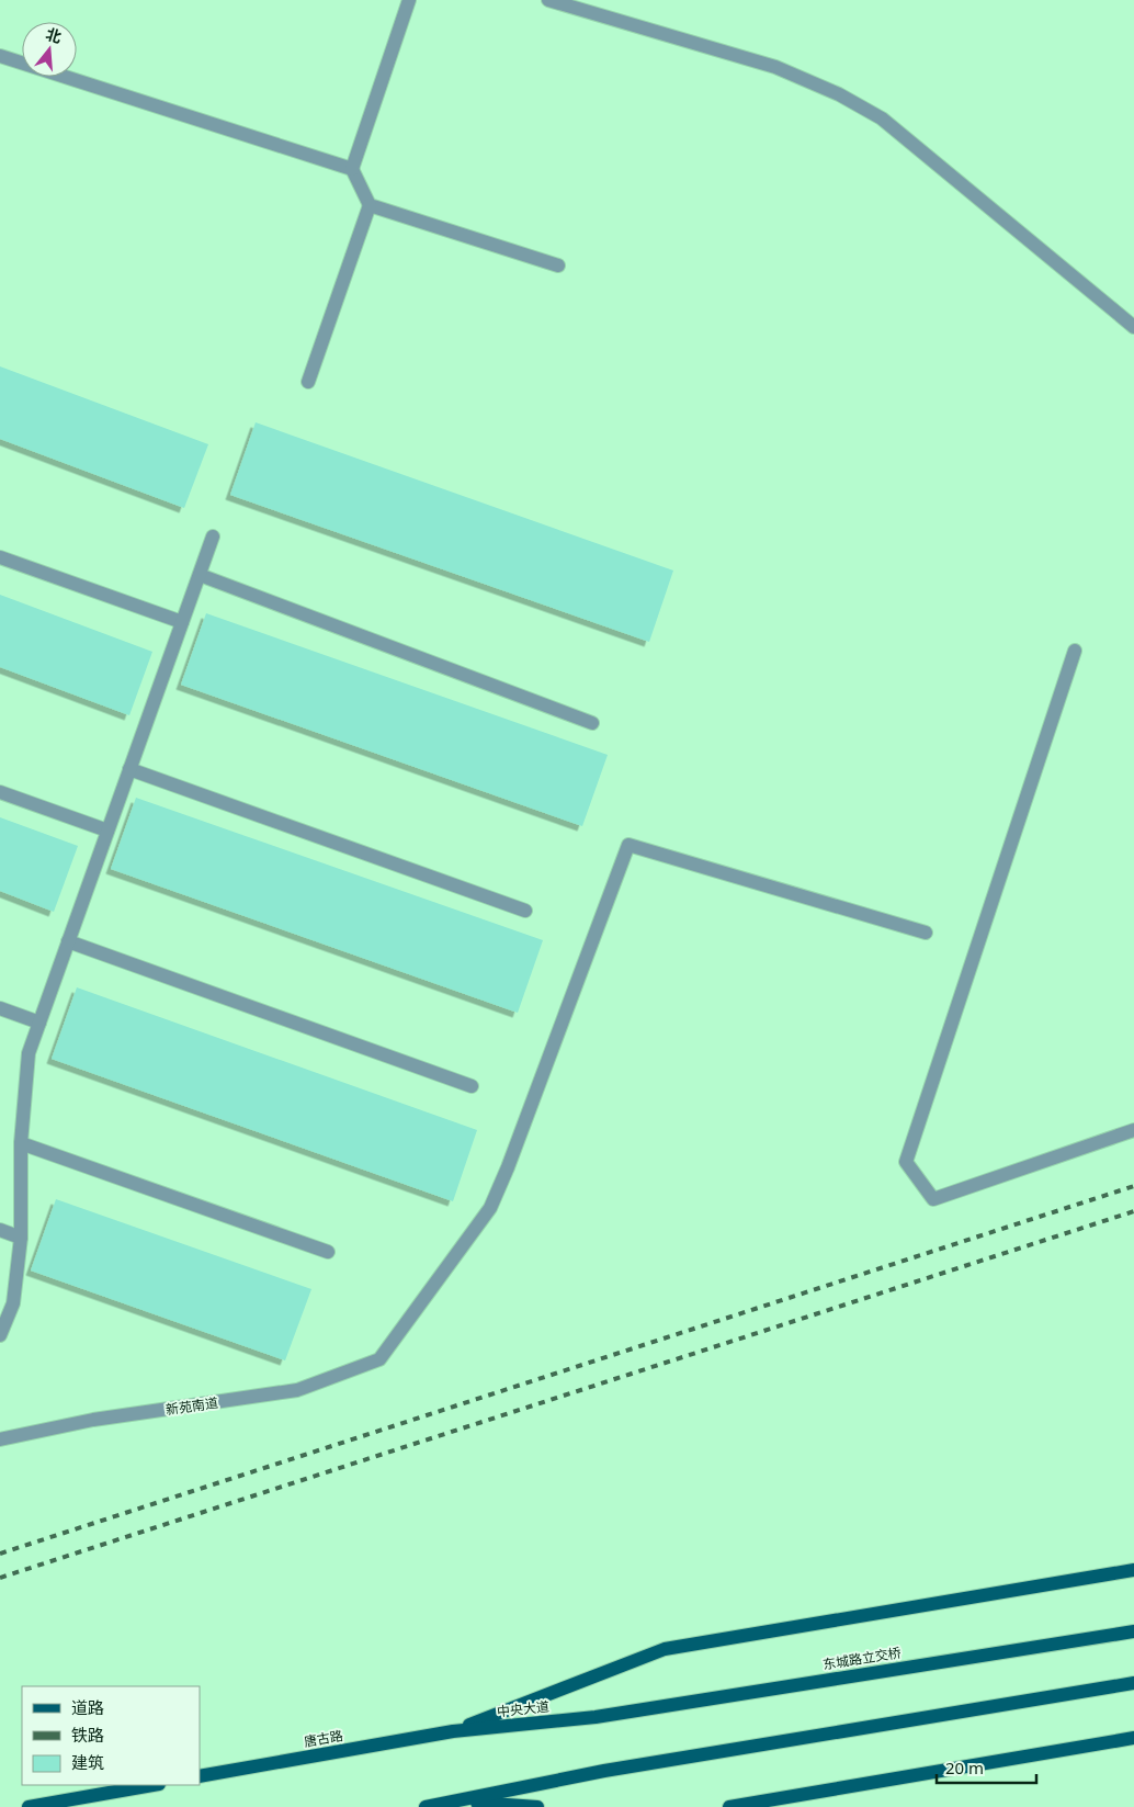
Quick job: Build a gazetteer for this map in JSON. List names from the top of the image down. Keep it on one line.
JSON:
{"streets":{"main road":["东城路立交桥","中央大道","唐古路"],"street":["新苑南道"]},"crossings":[["东城路立交桥","中央大道"],["中央大道","唐古路"]],"legend":["道路","铁路","建筑"],"scale_bar":"20 m","north":"top"}
